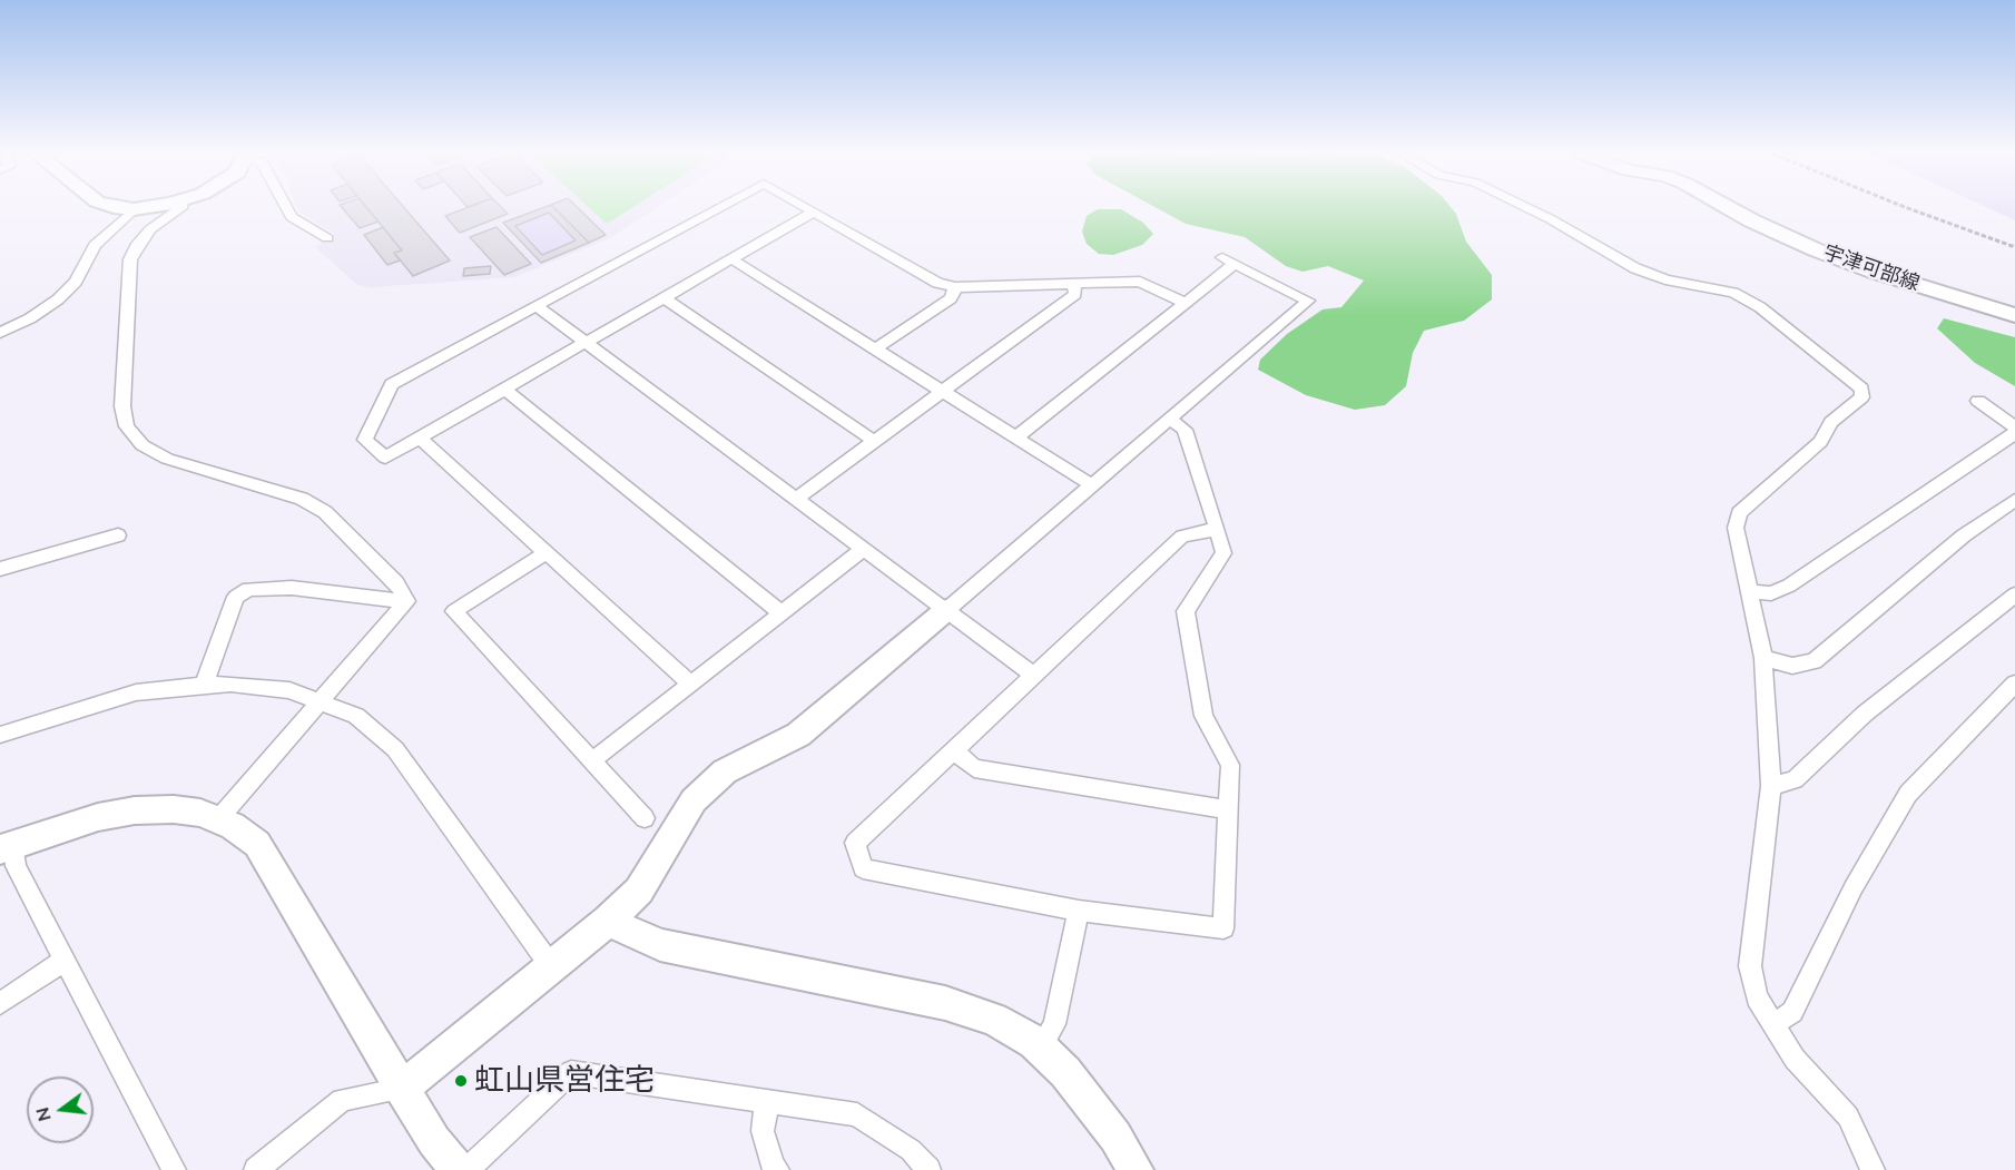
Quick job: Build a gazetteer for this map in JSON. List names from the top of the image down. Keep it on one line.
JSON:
{"streets":{"street":["宇津可部線"]},"places":["虹山県営住宅"],"north":"left"}
